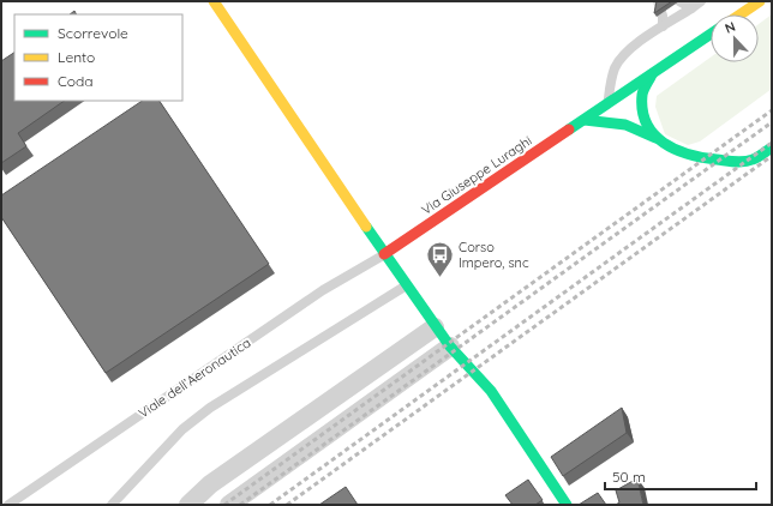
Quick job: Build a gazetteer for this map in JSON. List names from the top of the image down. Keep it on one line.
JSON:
{"streets":{"street":["Via Giuseppe Luraghi"],"lane":["Viale dell’Aeronautica"]},"crossings":[["Via Giuseppe Luraghi","Viale dell’Aeronautica"]],"places":{"bus stop":["Corso Impero, snc"]},"legend":["Scorrevole","Lento","Coda"],"scale_bar":"50 m","north":"top"}
